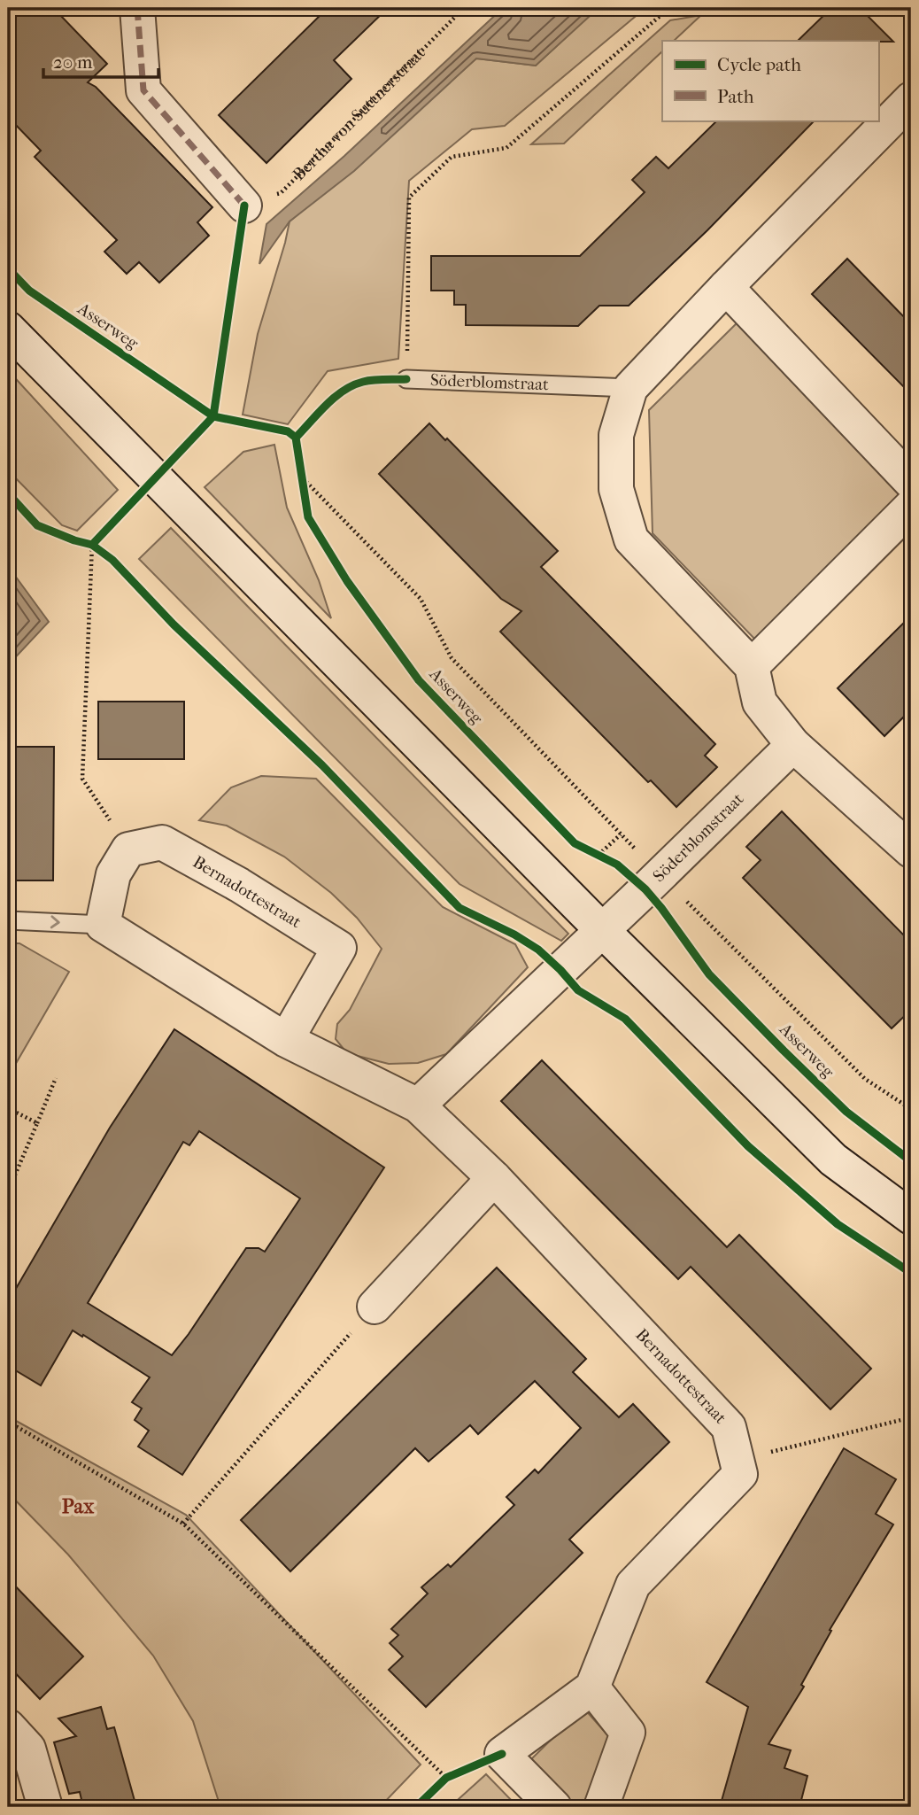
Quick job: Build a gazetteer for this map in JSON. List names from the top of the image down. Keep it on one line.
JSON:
{"streets":{"street":["Söderblomstraat","Bernadottestraat"],"path":["Bertha von Suttnerstraat"],"cycle path":["Asserweg"]},"districts":["Pax"],"legend":["Cycle path","Path"],"scale_bar":"20 m"}
